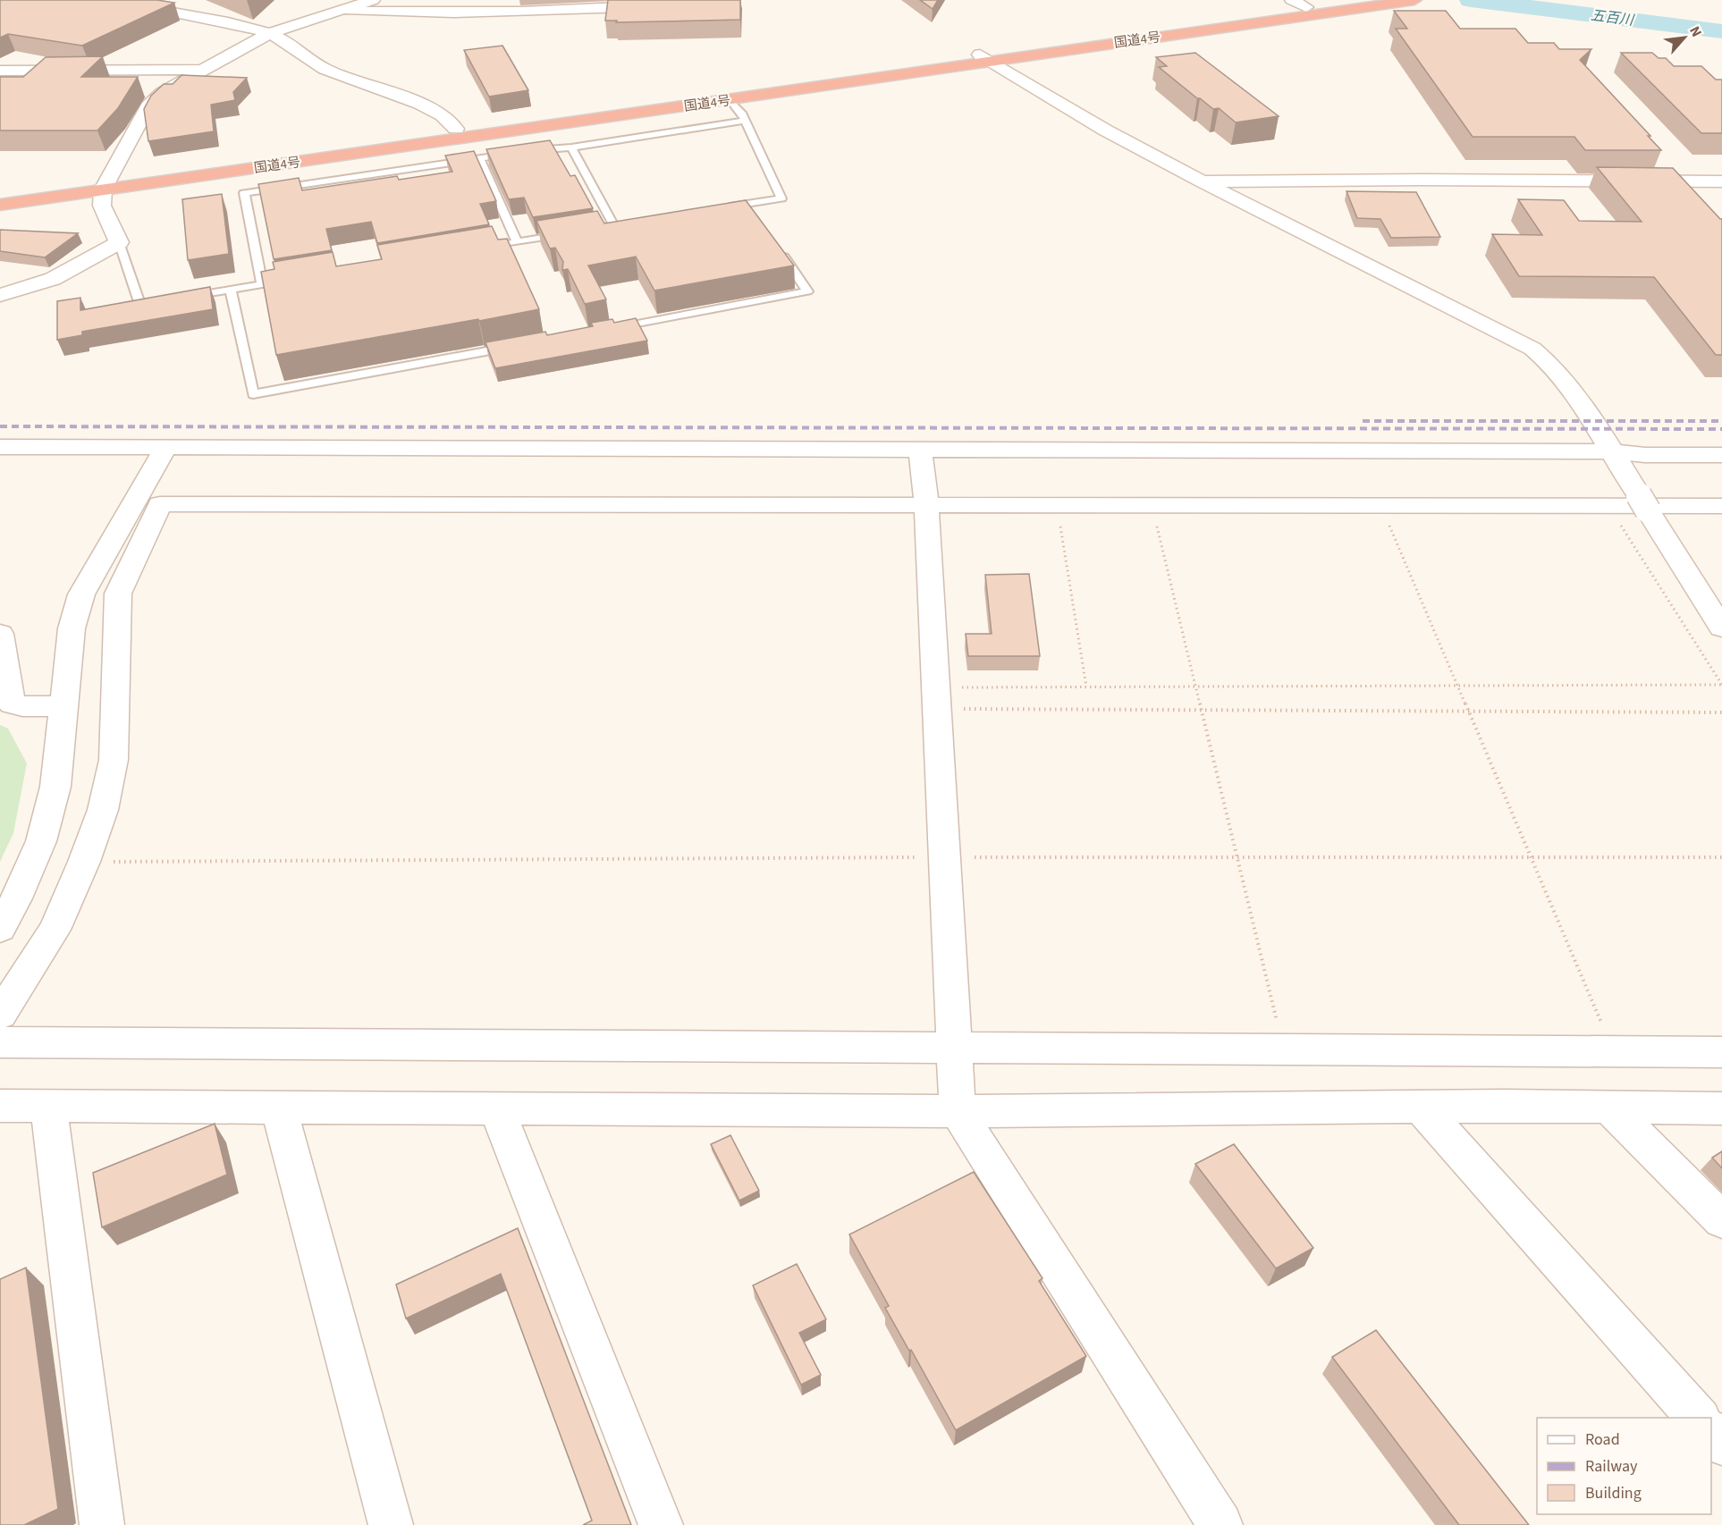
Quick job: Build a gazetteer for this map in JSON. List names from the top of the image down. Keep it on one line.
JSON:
{"streets":{"highway":["国道4号"]},"water":["五百川"],"legend":["Road","Railway","Building"],"north":"top right"}
